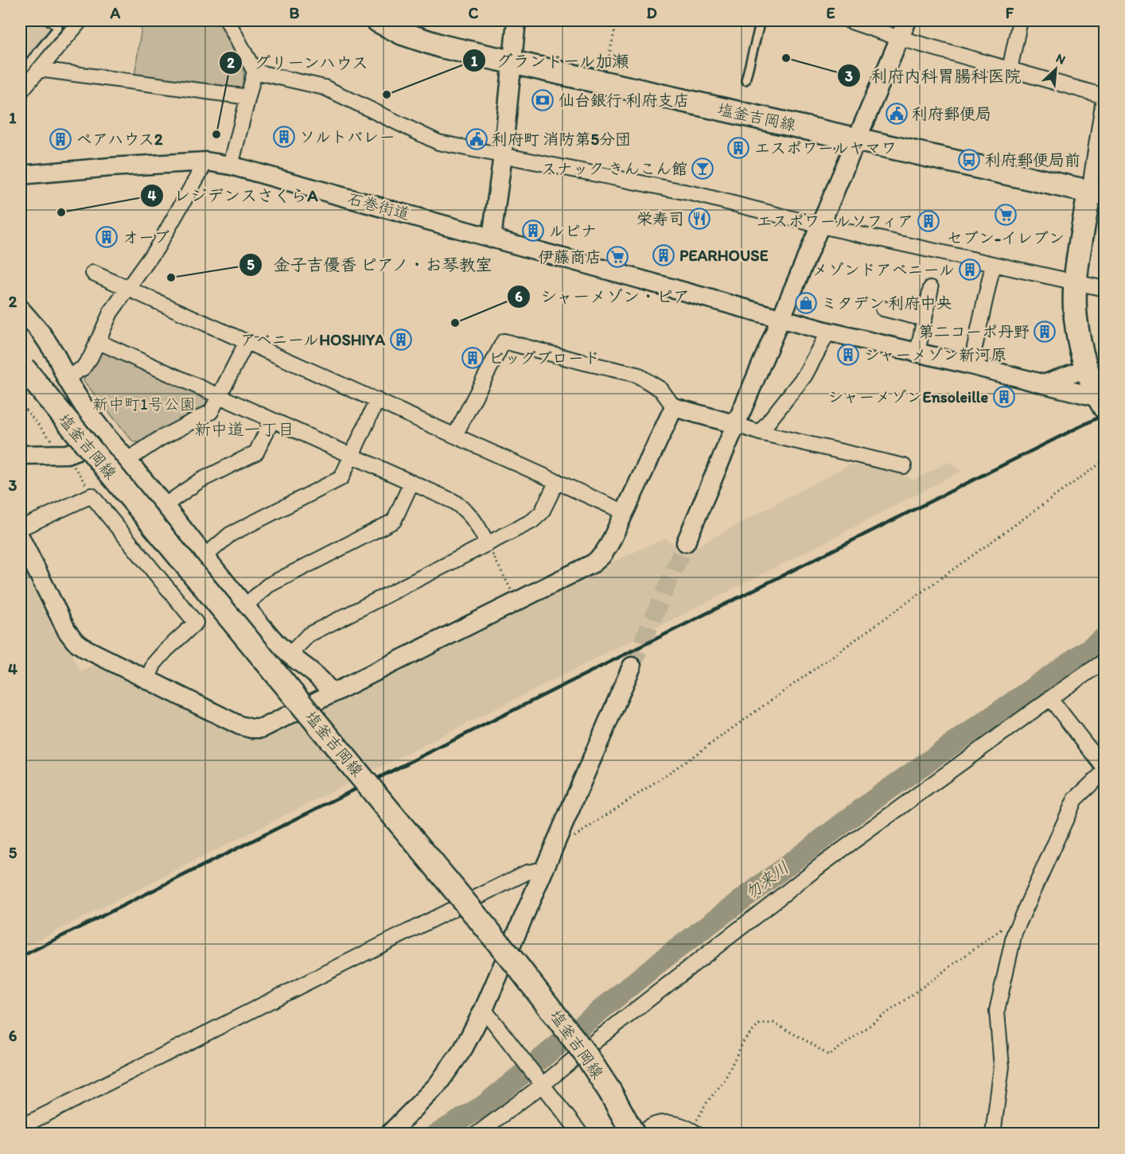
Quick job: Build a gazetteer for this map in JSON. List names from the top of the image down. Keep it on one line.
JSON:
{"streets":{"main road":["塩釜吉岡線"],"street":["石巻街道"]},"districts":["新中道一丁目"],"water":["勿来川"],"parks":["新中町1号公園"],"places":{"other":["利府内科胃腸科医院","グランドール加瀬","グリーンハウス","レジデンスさくらA","金子吉優香 ピアノ・お琴教室","シャーメゾン・ピア"],"bank":["仙台銀行 利府支店"],"public building":["利府郵便局","利府町 消防第5分団"],"building":["ソルトバレー","ペアハウス2","エスポワールヤマワ","エスポワールソフィア","ルピナ","オーブ","PEARHOUSE","メゾンドアベニール","第二コーポ丹野","アベニールHOSHIYA","シャーメゾン新河原","ビッグブロード","シャーメゾンEnsoleille"],"bus stop":["利府郵便局前"],"bar":["スナック きんこん館"],"supermarket":["セブン-イレブン","伊藤商店"],"restaurant":["栄寿司"],"shop":["ミタデン 利府中央"]},"north":"top right","grid":{"columns":["A","B","C","D","E","F"],"rows":["1","2","3","4","5","6"]}}
